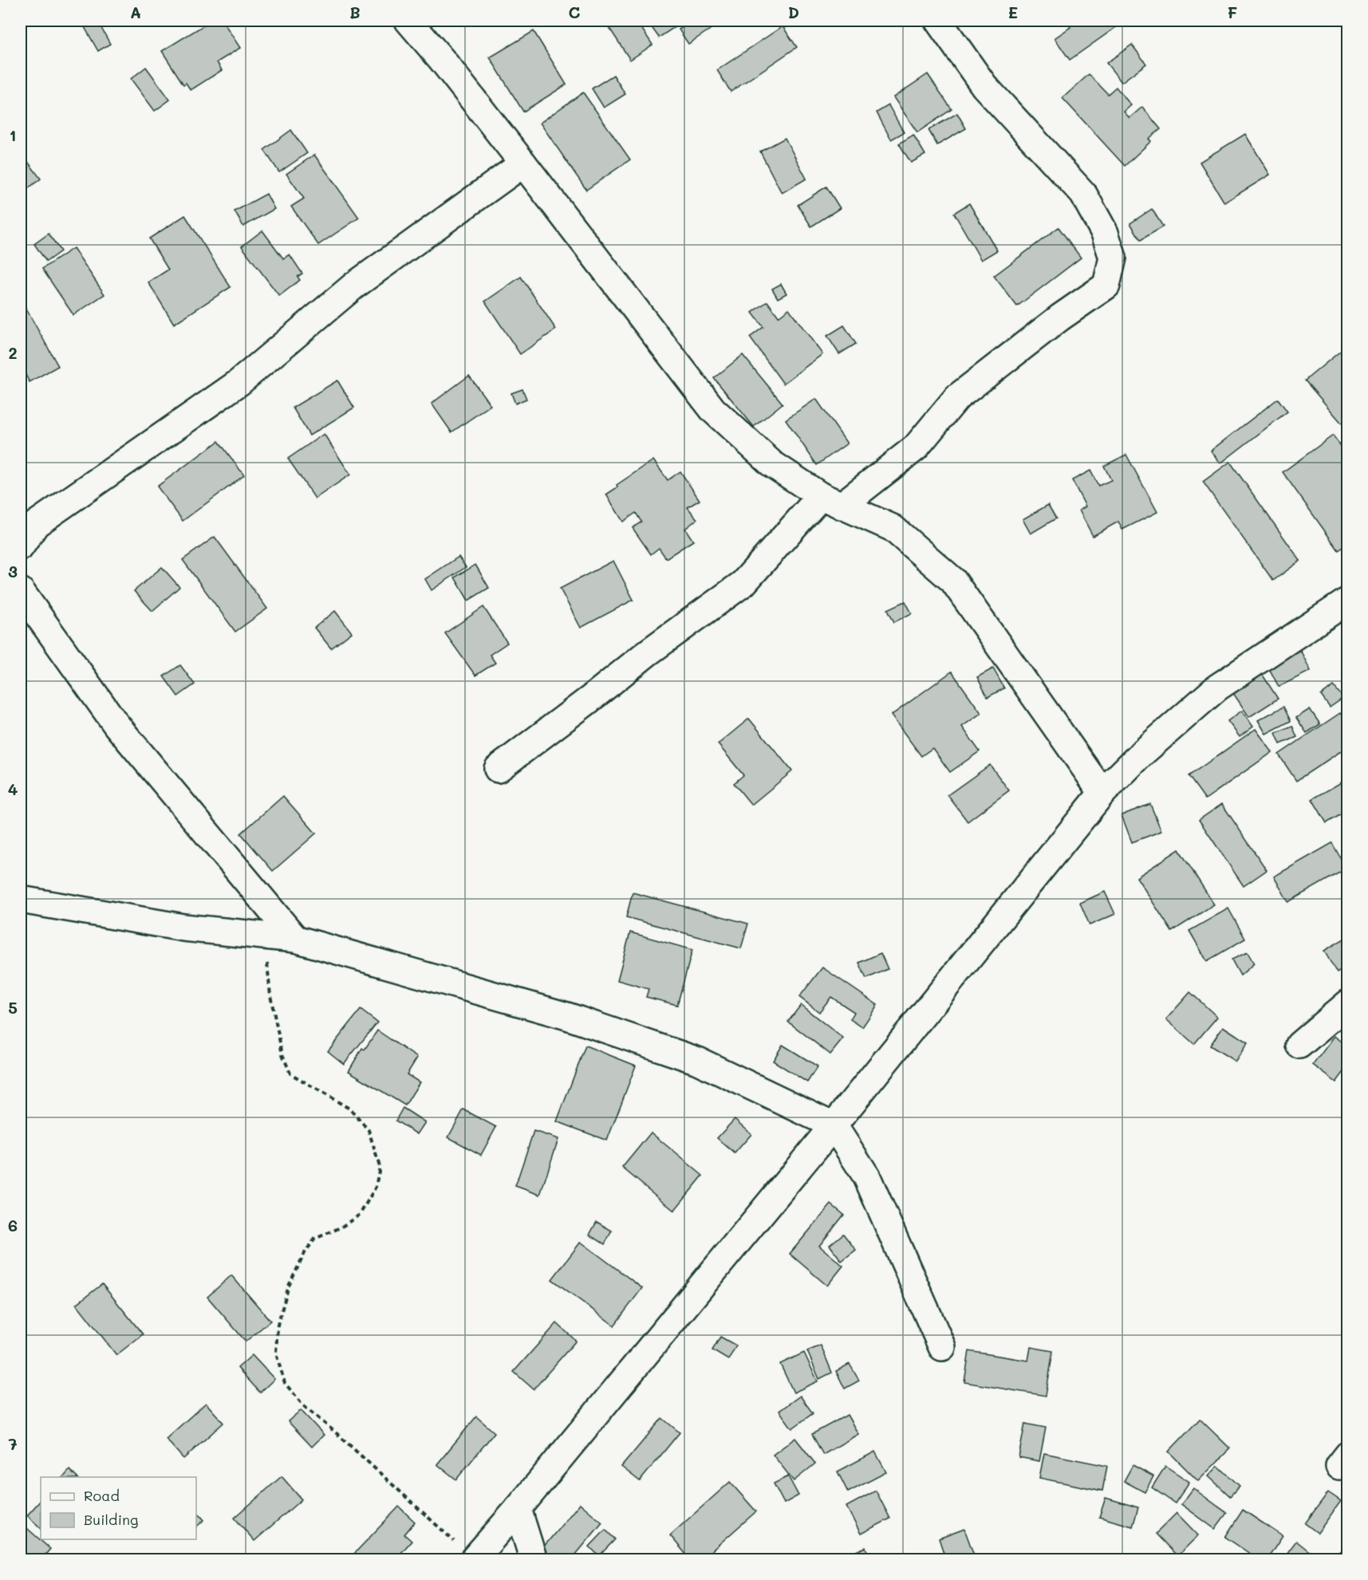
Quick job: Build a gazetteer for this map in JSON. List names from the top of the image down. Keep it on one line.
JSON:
{"legend":["Road","Building"],"grid":{"columns":["A","B","C","D","E","F"],"rows":["1","2","3","4","5","6","7"]}}
